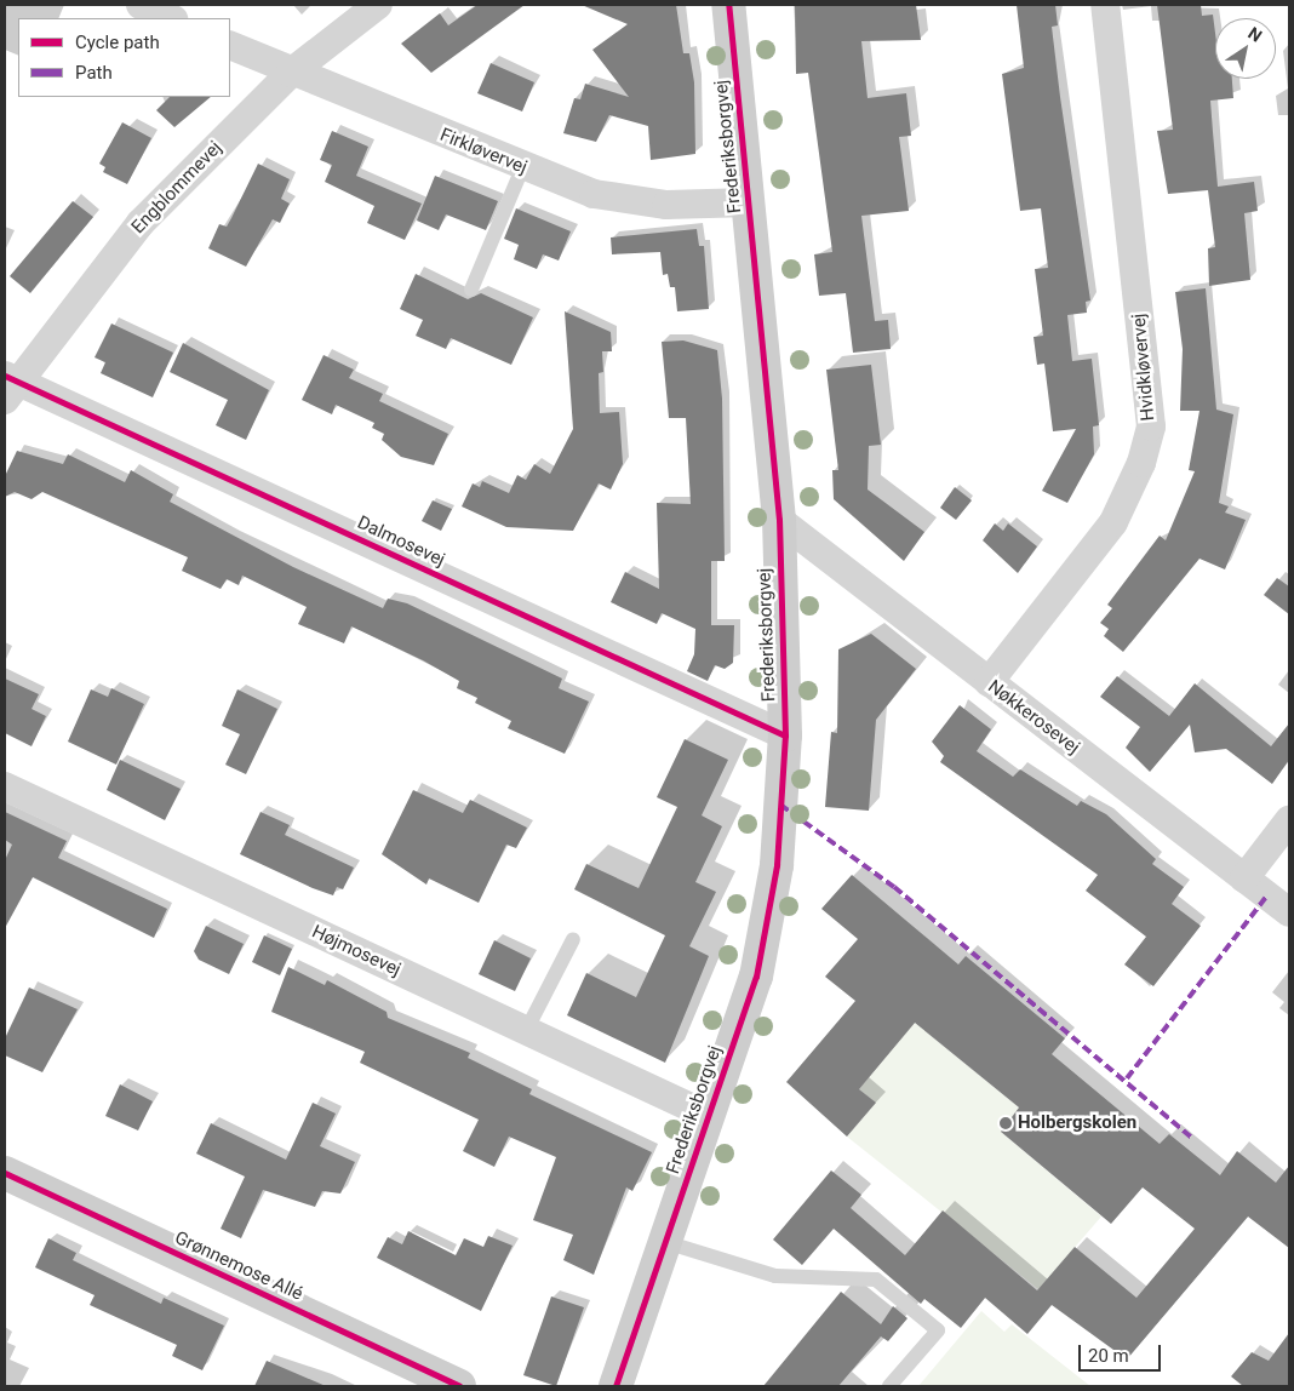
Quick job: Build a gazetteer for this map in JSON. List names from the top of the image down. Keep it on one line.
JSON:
{"streets":{"street":["Frederiksborgvej","Firkløvervej","Engblommevej","Hvidkløvervej","Dalmosevej","Nøkkerosevej","Højmosevej","Grønnemose Allé"]},"crossings":[["Frederiksborgvej","Firkløvervej"],["Frederiksborgvej","Dalmosevej"],["Frederiksborgvej","Nøkkerosevej"],["Frederiksborgvej","Højmosevej"],["Firkløvervej","Engblommevej"],["Engblommevej","Dalmosevej"],["Hvidkløvervej","Nøkkerosevej"]],"places":["Holbergskolen"],"legend":["Cycle path","Path"],"scale_bar":"20 m","north":"top right"}
